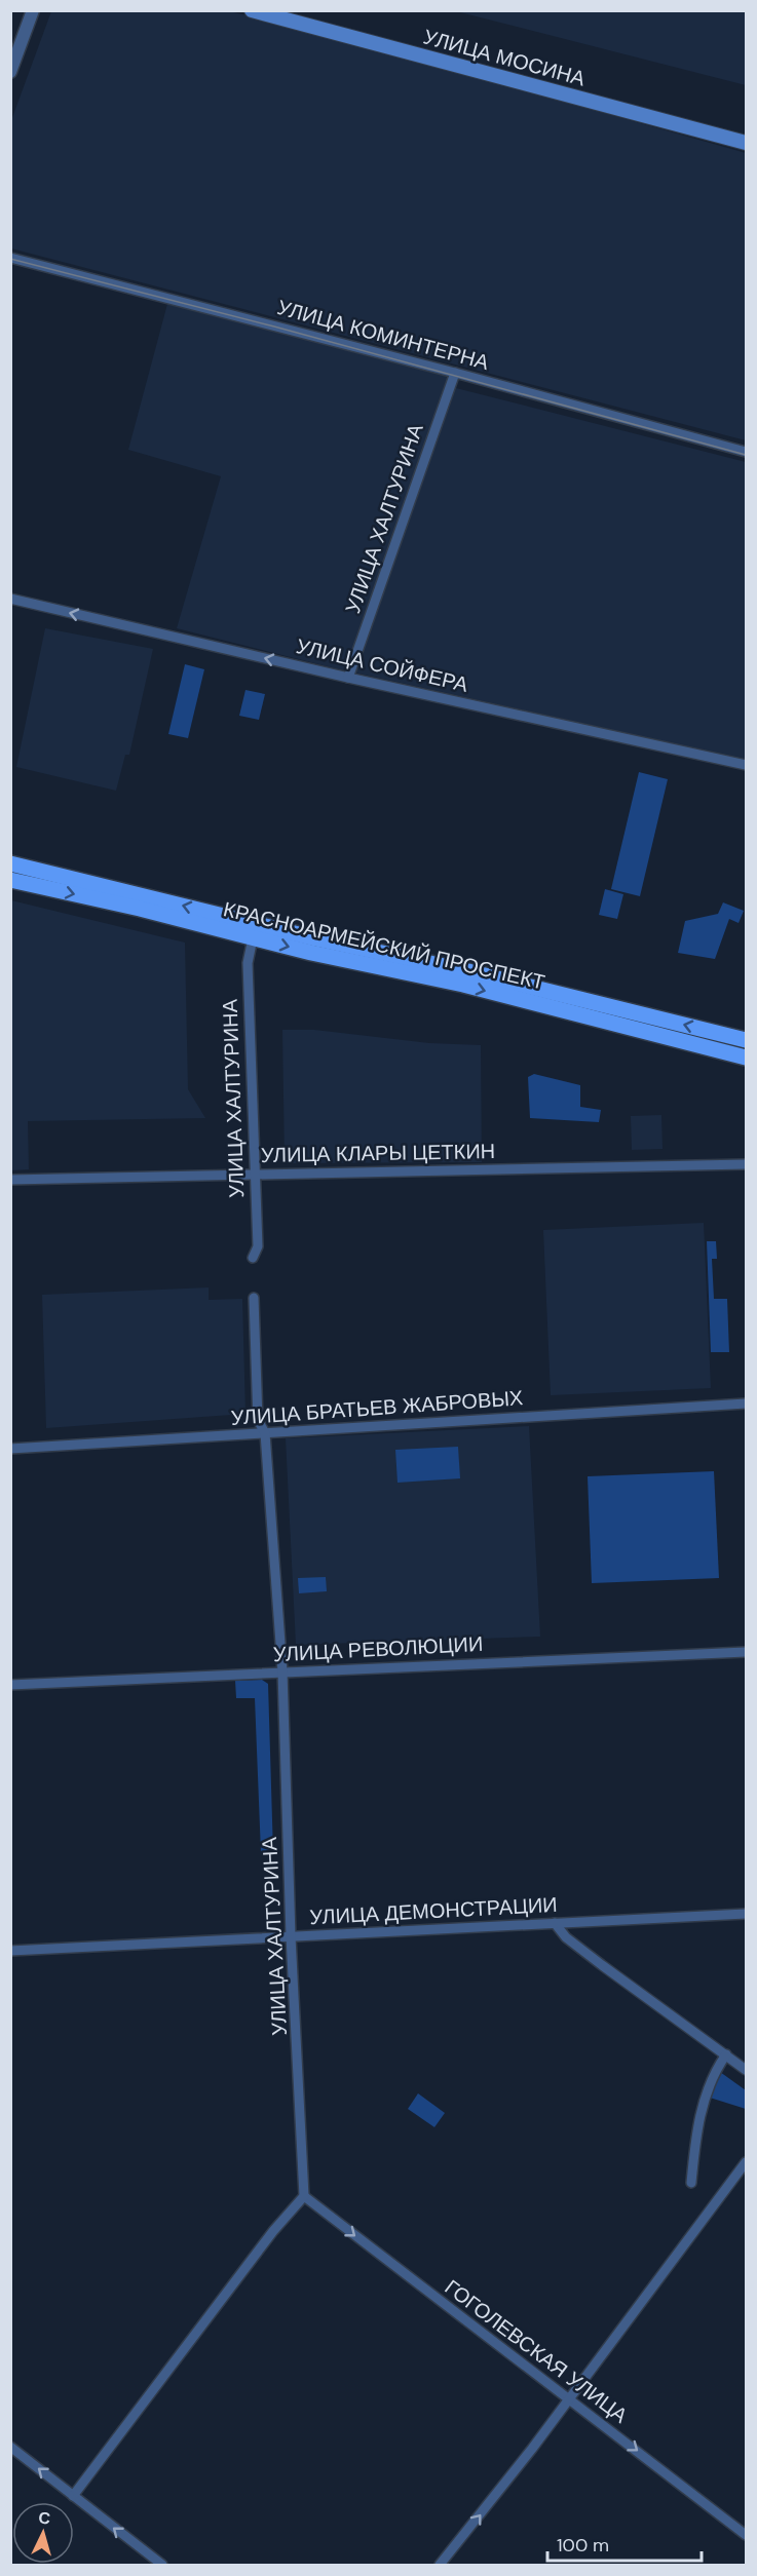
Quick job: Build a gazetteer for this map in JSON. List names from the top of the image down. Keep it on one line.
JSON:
{"streets":{"main road":["УЛИЦА МОСИНА","КРАСНОАРМЕЙСКИЙ ПРОСПЕКТ"],"street":["УЛИЦА КОМИНТЕРНА","УЛИЦА ХАЛТУРИНА","УЛИЦА СОЙФЕРА","УЛИЦА КЛАРЫ ЦЕТКИН","УЛИЦА БРАТЬЕВ ЖАБРОВЫХ","УЛИЦА РЕВОЛЮЦИИ","УЛИЦА ДЕМОНСТРАЦИИ","ГОГОЛЕВСКАЯ УЛИЦА"]},"crossings":[["УЛИЦА КОМИНТЕРНА","УЛИЦА ХАЛТУРИНА"],["УЛИЦА ХАЛТУРИНА","УЛИЦА СОЙФЕРА"],["УЛИЦА ХАЛТУРИНА","КРАСНОАРМЕЙСКИЙ ПРОСПЕКТ"],["УЛИЦА ХАЛТУРИНА","УЛИЦА КЛАРЫ ЦЕТКИН"],["УЛИЦА ХАЛТУРИНА","УЛИЦА БРАТЬЕВ ЖАБРОВЫХ"],["УЛИЦА ХАЛТУРИНА","УЛИЦА РЕВОЛЮЦИИ"],["УЛИЦА ХАЛТУРИНА","УЛИЦА ДЕМОНСТРАЦИИ"],["УЛИЦА ХАЛТУРИНА","ГОГОЛЕВСКАЯ УЛИЦА"]],"one_way":["УЛИЦА СОЙФЕРА","ГОГОЛЕВСКАЯ УЛИЦА"],"scale_bar":"100 m","north":"top"}
